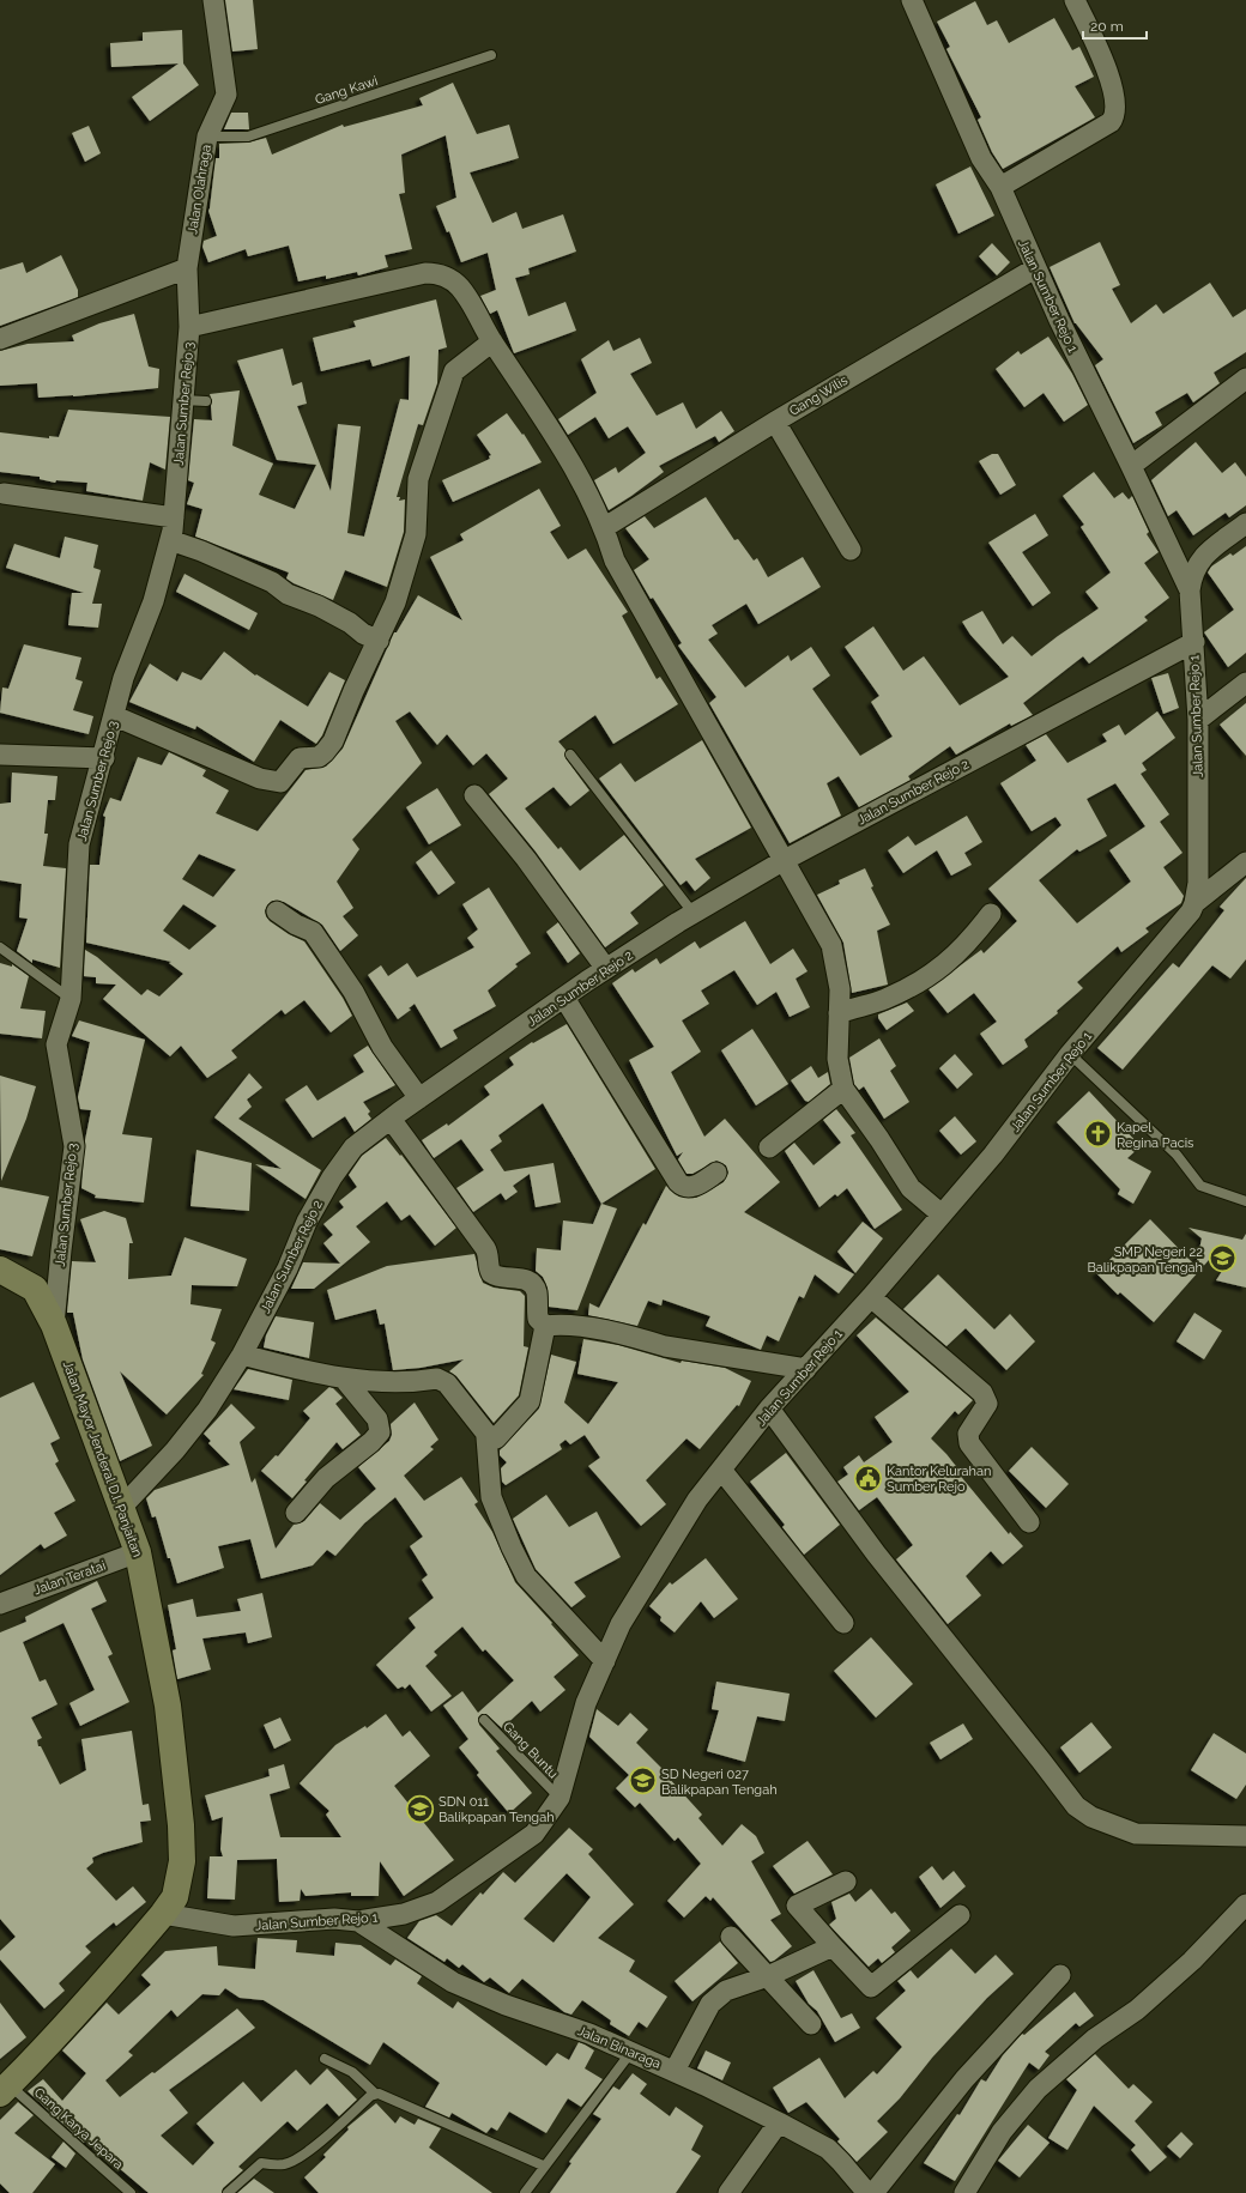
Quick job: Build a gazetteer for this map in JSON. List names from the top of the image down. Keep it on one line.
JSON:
{"streets":{"main road":["Jalan Mayor Jenderal D.I. Panjaitan"],"street":["Jalan Olahraga","Jalan Sumber Rejo 1","Gang Wilis","Jalan Sumber Rejo 3","Jalan Sumber Rejo 2","Jalan Teratai","Jalan Binaraga"],"lane":["Gang Kawi","Gang Buntu","Gang Karya Jepara"]},"crossings":[["Gang Kawi","Jalan Olahraga"],["Jalan Olahraga","Jalan Sumber Rejo 3"],["Jalan Sumber Rejo 1","Gang Wilis"],["Jalan Sumber Rejo 1","Jalan Sumber Rejo 2"],["Jalan Sumber Rejo 1","Jalan Mayor Jenderal D.I. Panjaitan"],["Jalan Sumber Rejo 1","Gang Buntu"],["Jalan Sumber Rejo 1","Jalan Binaraga"],["Jalan Sumber Rejo 3","Jalan Mayor Jenderal D.I. Panjaitan"],["Jalan Sumber Rejo 2","Jalan Mayor Jenderal D.I. Panjaitan"],["Jalan Mayor Jenderal D.I. Panjaitan","Jalan Teratai"],["Jalan Mayor Jenderal D.I. Panjaitan","Gang Karya Jepara"]],"places":{"church":["Kapel Regina Pacis"],"school or university":["SMP Negeri 22 Balikpapan Tengah","SD Negeri 027 Balikpapan Tengah","SDN 011 Balikpapan Tengah"],"public building":["Kantor Kelurahan Sumber Rejo"]},"scale_bar":"20 m"}
